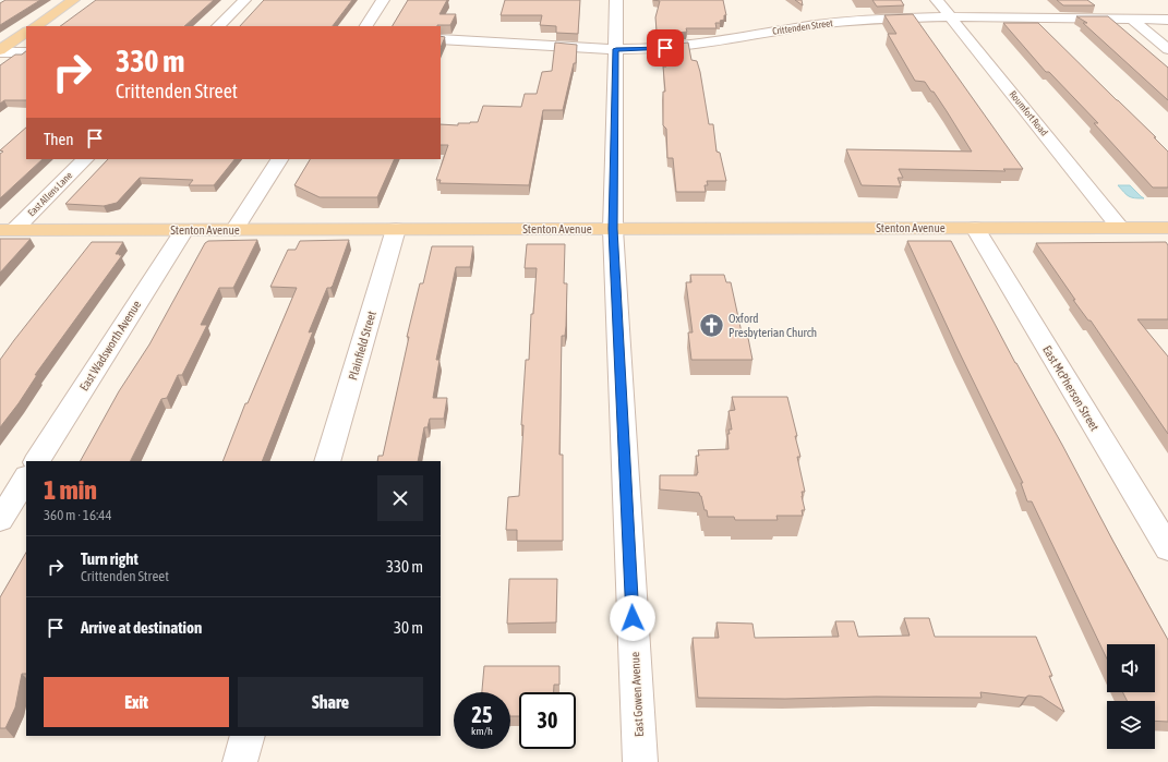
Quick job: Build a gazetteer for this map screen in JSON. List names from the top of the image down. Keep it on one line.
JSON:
{"streets":{"main road":["Stenton Avenue"],"street":["Crittenden Street","Roumfort Road","East Allens Lane","East Wadsworth Avenue","Plainfield Street","East McPherson Street","East Gowen Avenue"]},"crossings":[["Crittenden Street","Roumfort Road"],["Crittenden Street","East Gowen Avenue"],["Roumfort Road","Stenton Avenue"],["East Allens Lane","Stenton Avenue"],["Stenton Avenue","East Wadsworth Avenue"],["Stenton Avenue","Plainfield Street"],["Stenton Avenue","East McPherson Street"],["Stenton Avenue","East Gowen Avenue"]],"places":{"church":["Oxford Presbyterian Church"]},"page":{"turn":["330 m","Crittenden Street"],"then":"Then","heading":["1 min","360 m · 16:44"],"list":[{"name":"Turn right","note":"Crittenden Street","value":"330 m"},{"name":"Arrive at destination","value":"30 m"}],"buttons":["Exit","Share"],"speed":"25 km/h","limit":"30"}}
